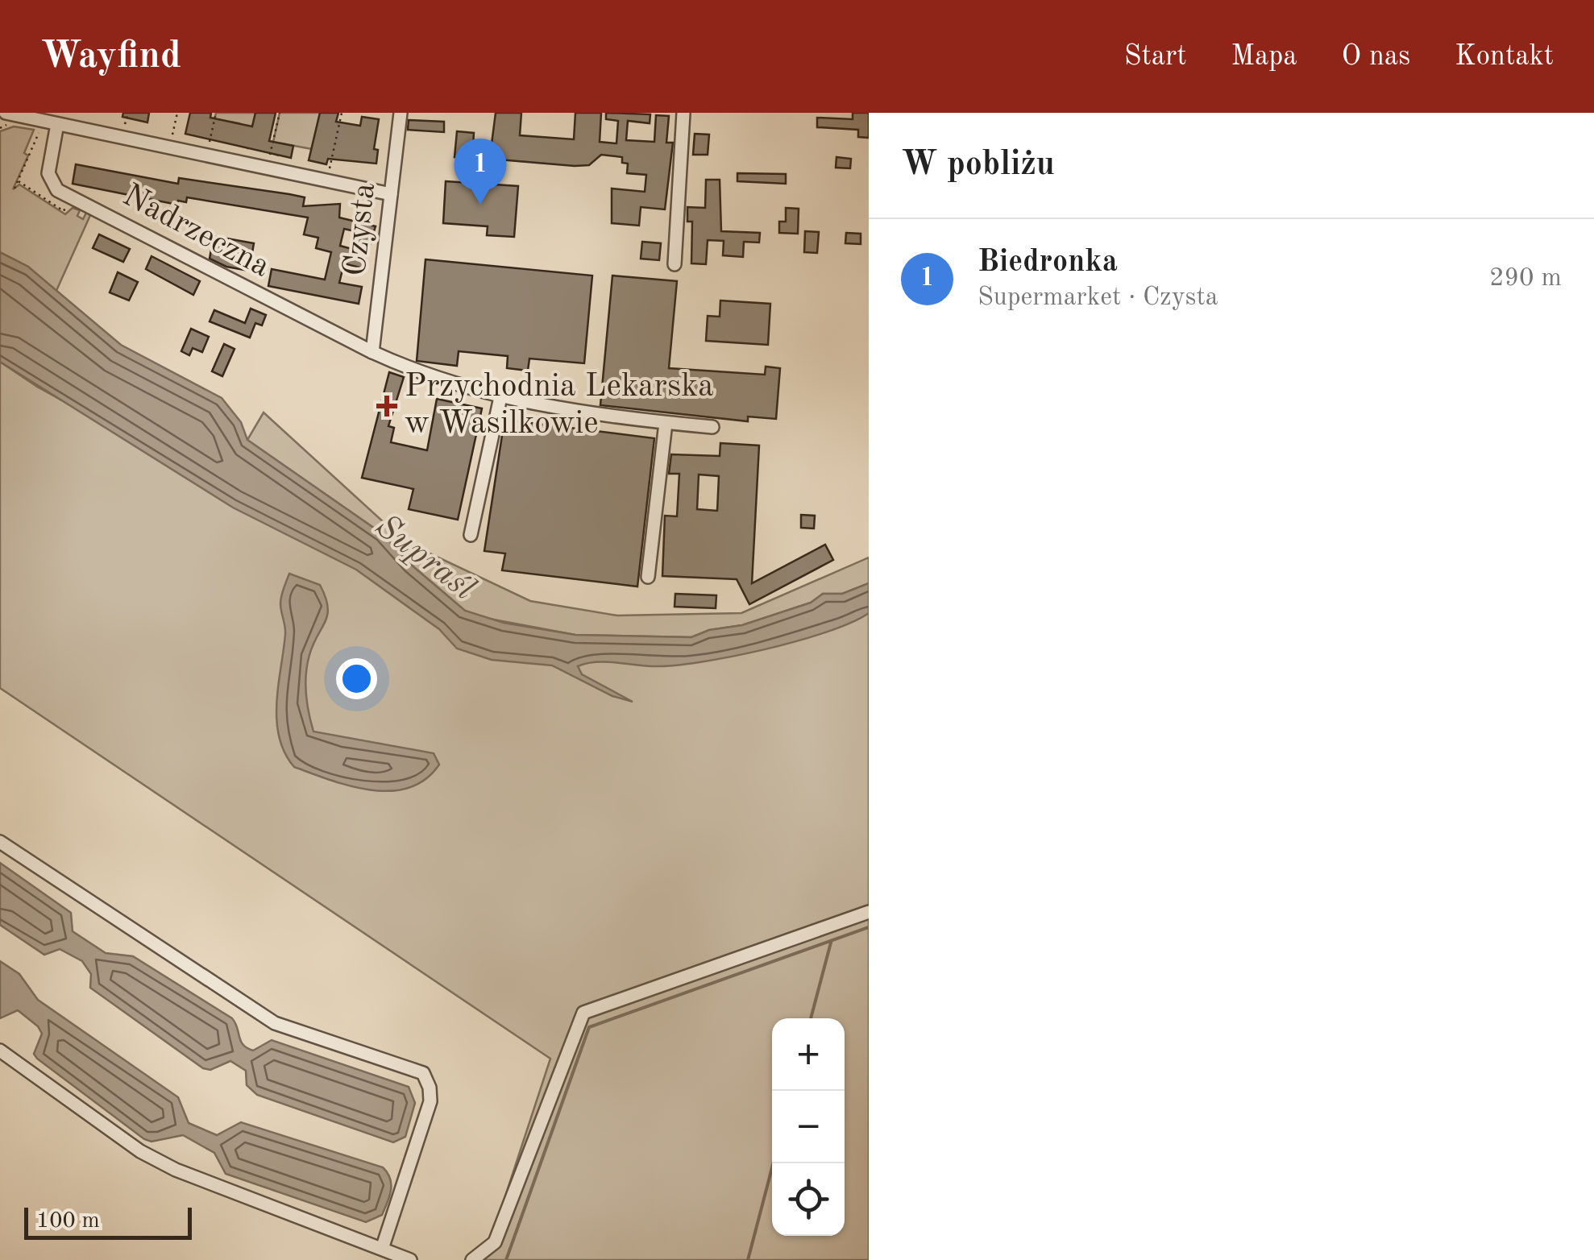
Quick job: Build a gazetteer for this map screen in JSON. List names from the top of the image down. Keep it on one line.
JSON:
{"streets":{"street":["Czysta","Nadrzeczna"]},"crossings":[["Czysta","Nadrzeczna"]],"water":["Supraśl"],"places":{"health":["Przychodnia Lekarska w Wasilkowie"]},"scale_bar":"100 m","page":{"header":"Wayfind","nav":["Start","Mapa","O nas","Kontakt"],"heading":"W pobliżu","pins":"1","list":[{"mark":"1","name":"Biedronka","note":"Supermarket · Czysta","value":"290 m"}],"map_buttons":["+","−"],"scale":"100 m"}}
